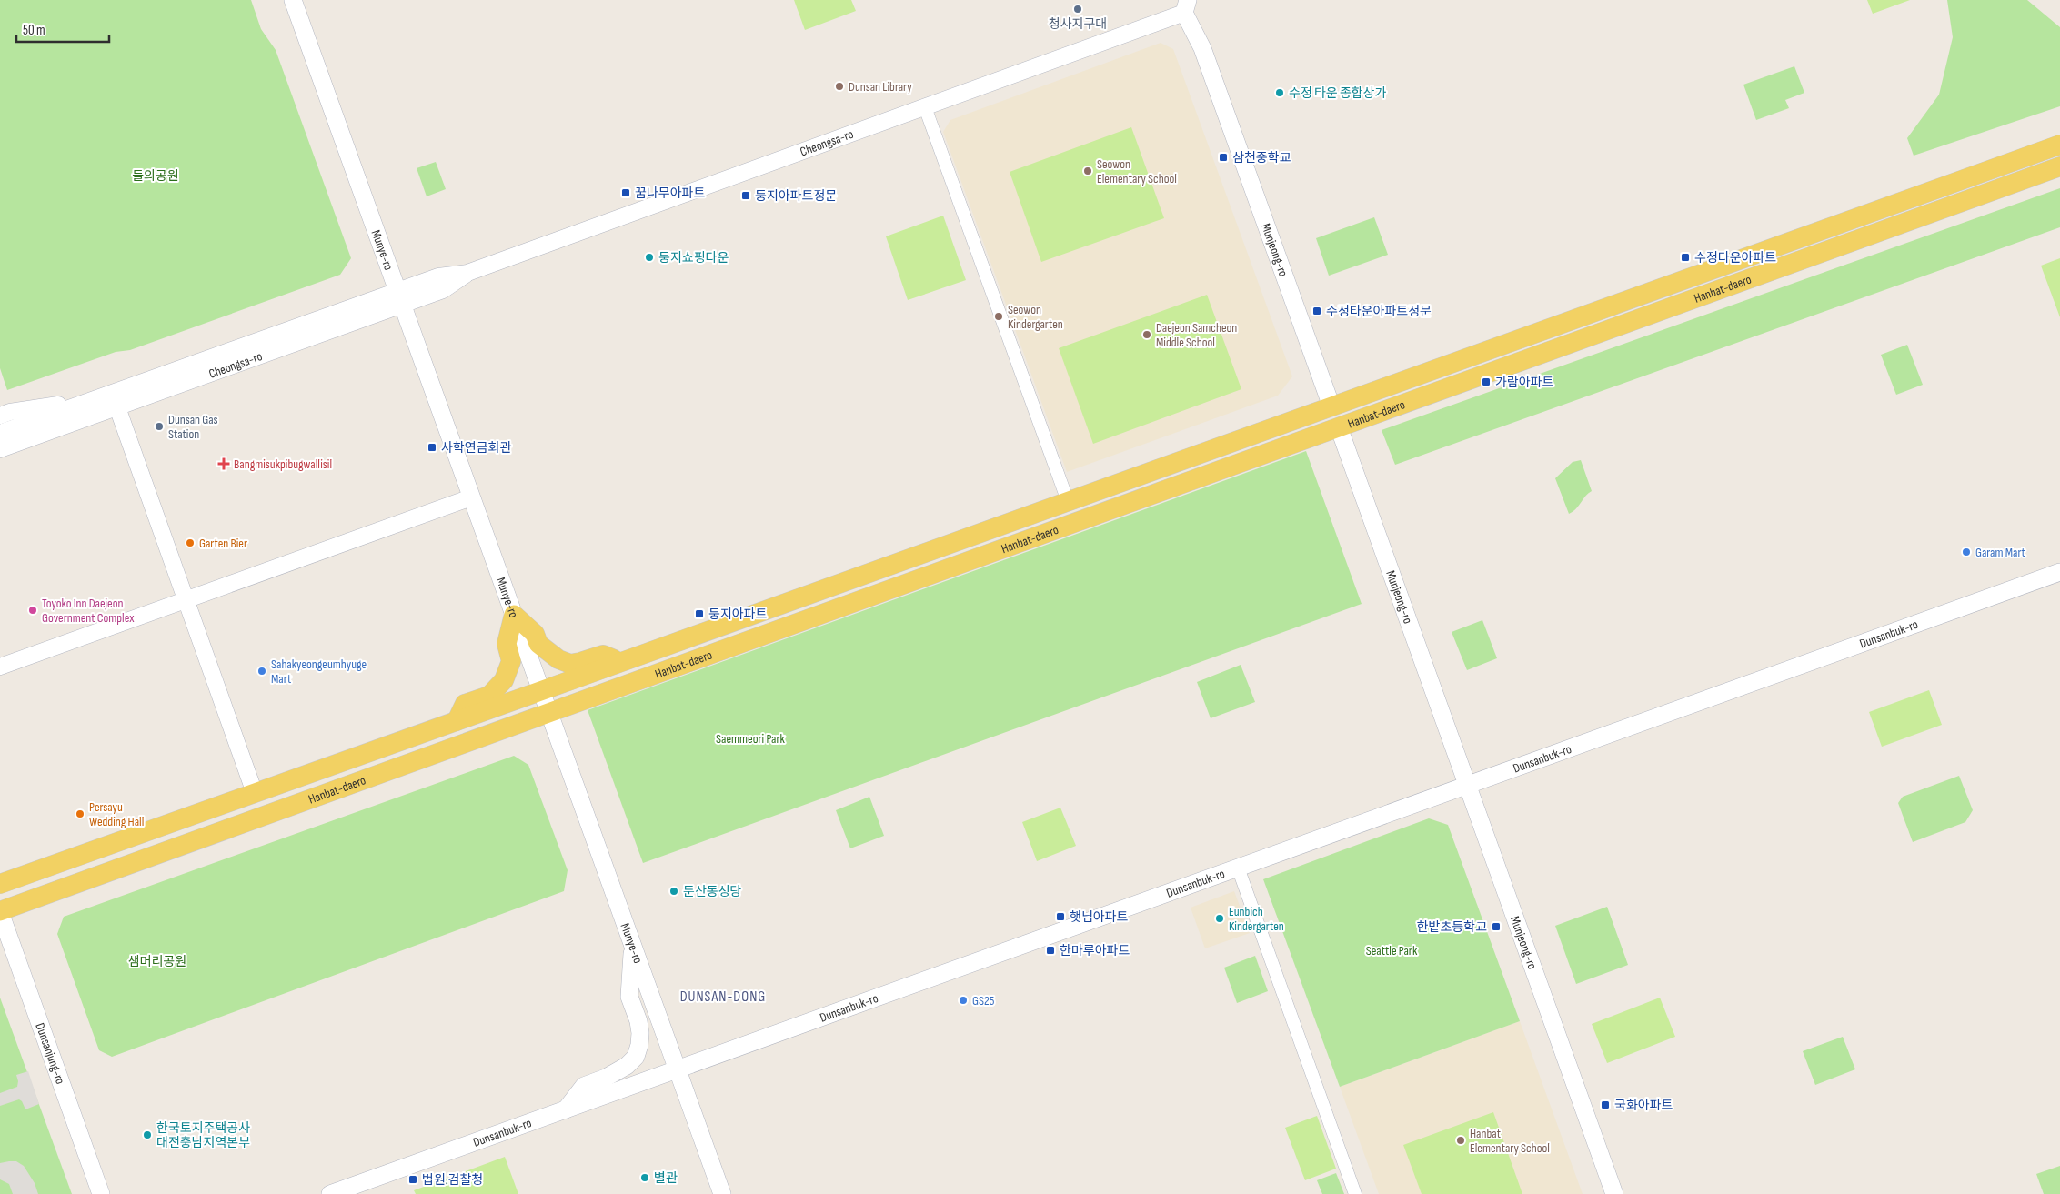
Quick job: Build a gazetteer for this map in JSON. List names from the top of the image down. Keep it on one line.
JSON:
{"streets":{"main road":["Munjeong-ro","Munye-ro","Hanbat-daero","Dunsanbuk-ro","Dunsanjung-ro"],"street":["Cheongsa-ro"]},"crossings":[["Cheongsa-ro","Munjeong-ro"],["Cheongsa-ro","Munye-ro"],["Munjeong-ro","Hanbat-daero"],["Munjeong-ro","Dunsanbuk-ro"],["Munye-ro","Hanbat-daero"],["Munye-ro","Dunsanbuk-ro"],["Hanbat-daero","Dunsanjung-ro"]],"districts":["DUNSAN-DONG"],"parks":["들의공원","Saemmeori Park","Seattle Park","샘머리공원"],"places":{"other":["청사지구대","Dunsan Library","수정 타운 종합상가","Seowon Elementary School","둥지쇼핑타운","Seowon Kindergarten","Daejeon Samcheon Middle School","Dunsan Gas Station","Garten Bier","Garam Mart","Toyoko Inn Daejeon Government Complex","Sahakyeongeumhyuge Mart","Persayu Wedding Hall","둔산동성당","Eunbich Kindergarten","GS25","한국토지주택공사 대전충남지역본부","Hanbat Elementary School","별관"],"transit":["삼천중학교","꿈나무아파트","둥지아파트정문","수정타운아파트","수정타운아파트정문","가람아파트","사학연금회관","둥지아파트","햇님아파트","한밭초등학교","한마루아파트","국화아파트","법원.검찰청"],"health":["Bangmisukpibugwallisil"]},"scale_bar":"50 m"}
